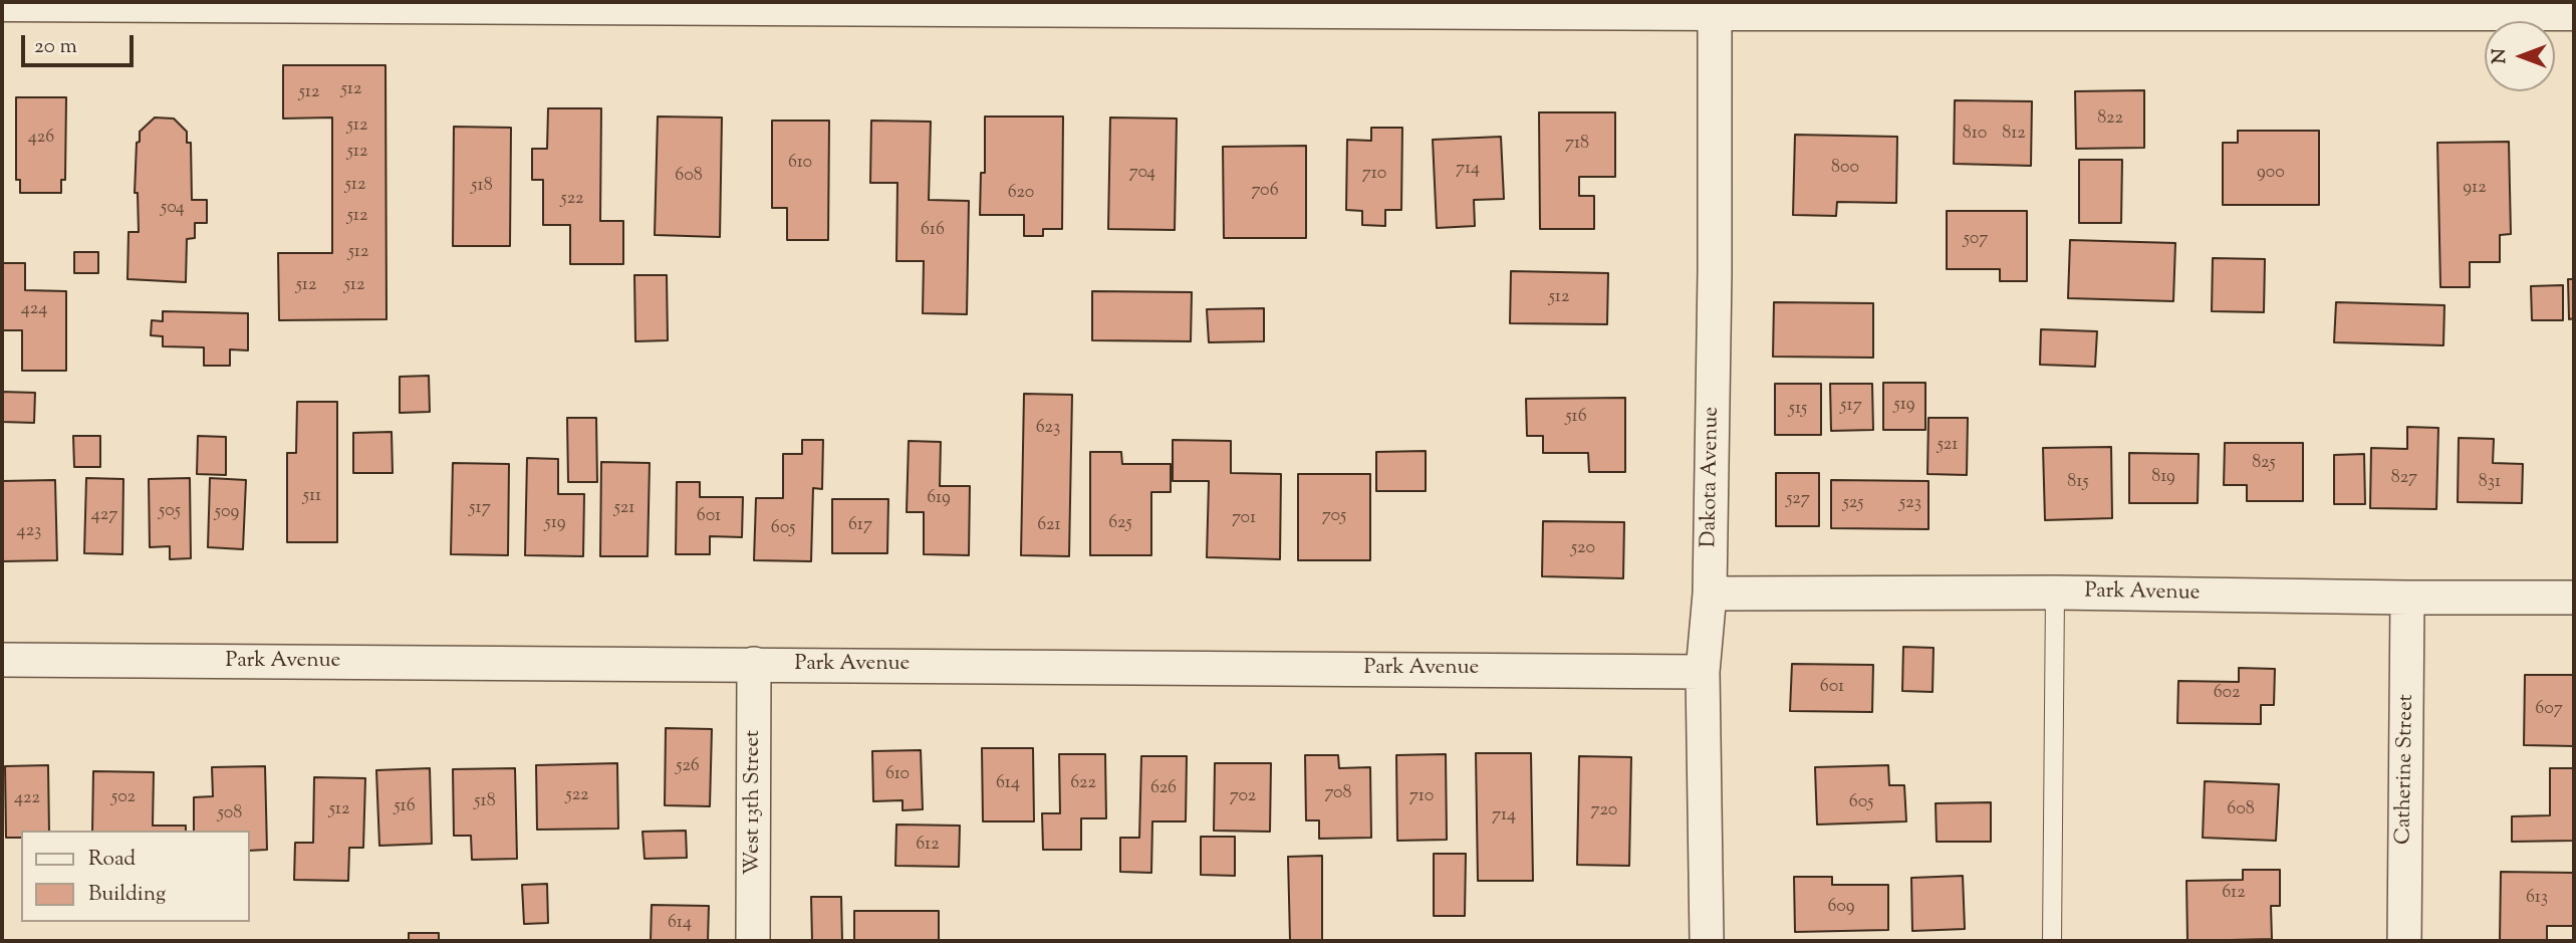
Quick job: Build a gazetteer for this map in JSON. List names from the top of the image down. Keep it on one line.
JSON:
{"streets":{"street":["Dakota Avenue","Park Avenue","Catherine Street","West 13th Street"]},"crossings":[["Dakota Avenue","Park Avenue"],["Park Avenue","Catherine Street"],["Park Avenue","West 13th Street"]],"house_numbers":["512","512","822","512","810","812","426","718","512","610","800","714","704","900","710","608","512","518","912","706","620","522","504","512","616","507","512","512","512","512","424","519","517","515","516","623","521","825","819","827","815","831","511","619","527","525","523","517","521","505","509","427","601","705","701","519","625","617","621","605","423","520","601","602","607","526","610","614","622","626","708","522","702","710","502","422","518","605","516","512","608","720","508","714","612","612","613","609","614"],"legend":["Road","Building"],"scale_bar":"20 m","north":"left"}
